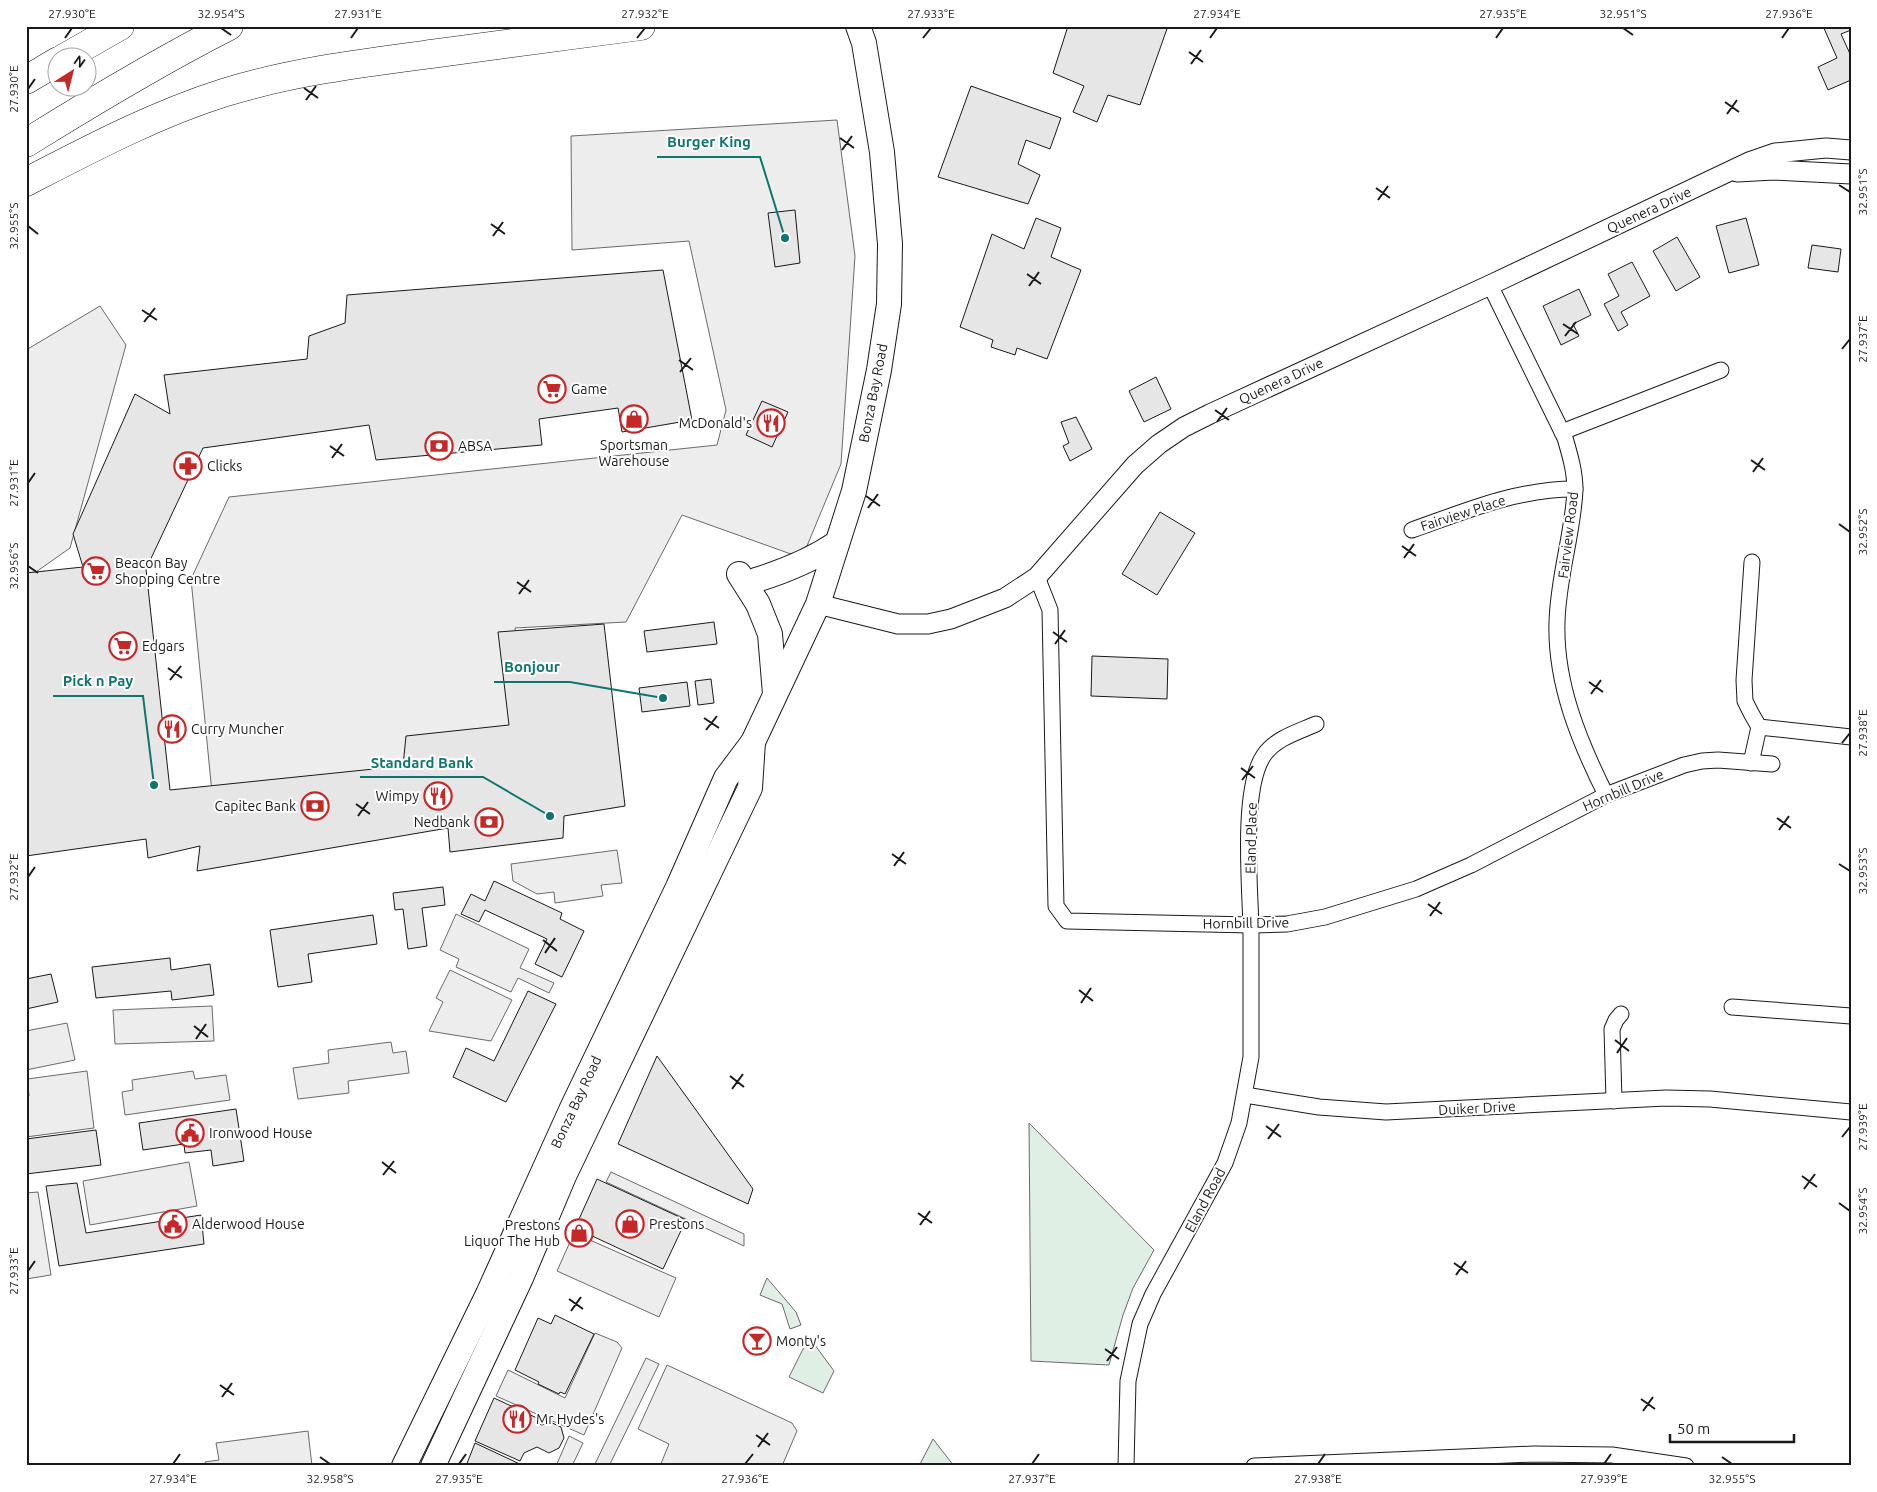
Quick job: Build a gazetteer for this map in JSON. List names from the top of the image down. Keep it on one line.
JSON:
{"streets":{"main road":["Bonza Bay Road"],"street":["Quenera Drive","Fairview Place","Fairview Road","Hornbill Drive","Eland Place","Duiker Drive","Eland Road"]},"crossings":[["Quenera Drive","Bonza Bay Road"],["Quenera Drive","Fairview Road"],["Quenera Drive","Hornbill Drive"],["Fairview Place","Fairview Road"],["Fairview Road","Hornbill Drive"],["Hornbill Drive","Eland Place"],["Hornbill Drive","Eland Road"],["Eland Place","Eland Road"],["Duiker Drive","Eland Road"]],"places":{"other":["Burger King","Bonjour","Pick n Pay","Standard Bank"],"supermarket":["Game","Beacon Bay Shopping Centre","Edgars"],"shop":["Sportsman Warehouse","Prestons","Prestons Liquor The Hub"],"restaurant":["McDonald's","Curry Muncher","Wimpy","Mr Hydes's"],"bank":["ABSA","Capitec Bank","Nedbank"],"pharmacy":["Clicks"],"public building":["Ironwood House","Alderwood House"],"bar":["Monty's"]},"scale_bar":"50 m","north":"top right","coordinates":["27.930°E","32.954°S","27.931°E","27.932°E","27.933°E","27.934°E","27.935°E","32.951°S","27.936°E","32.955°S","27.937°E","32.952°S","32.956°S","27.938°E","32.953°S","27.939°E","32.958°S"]}
